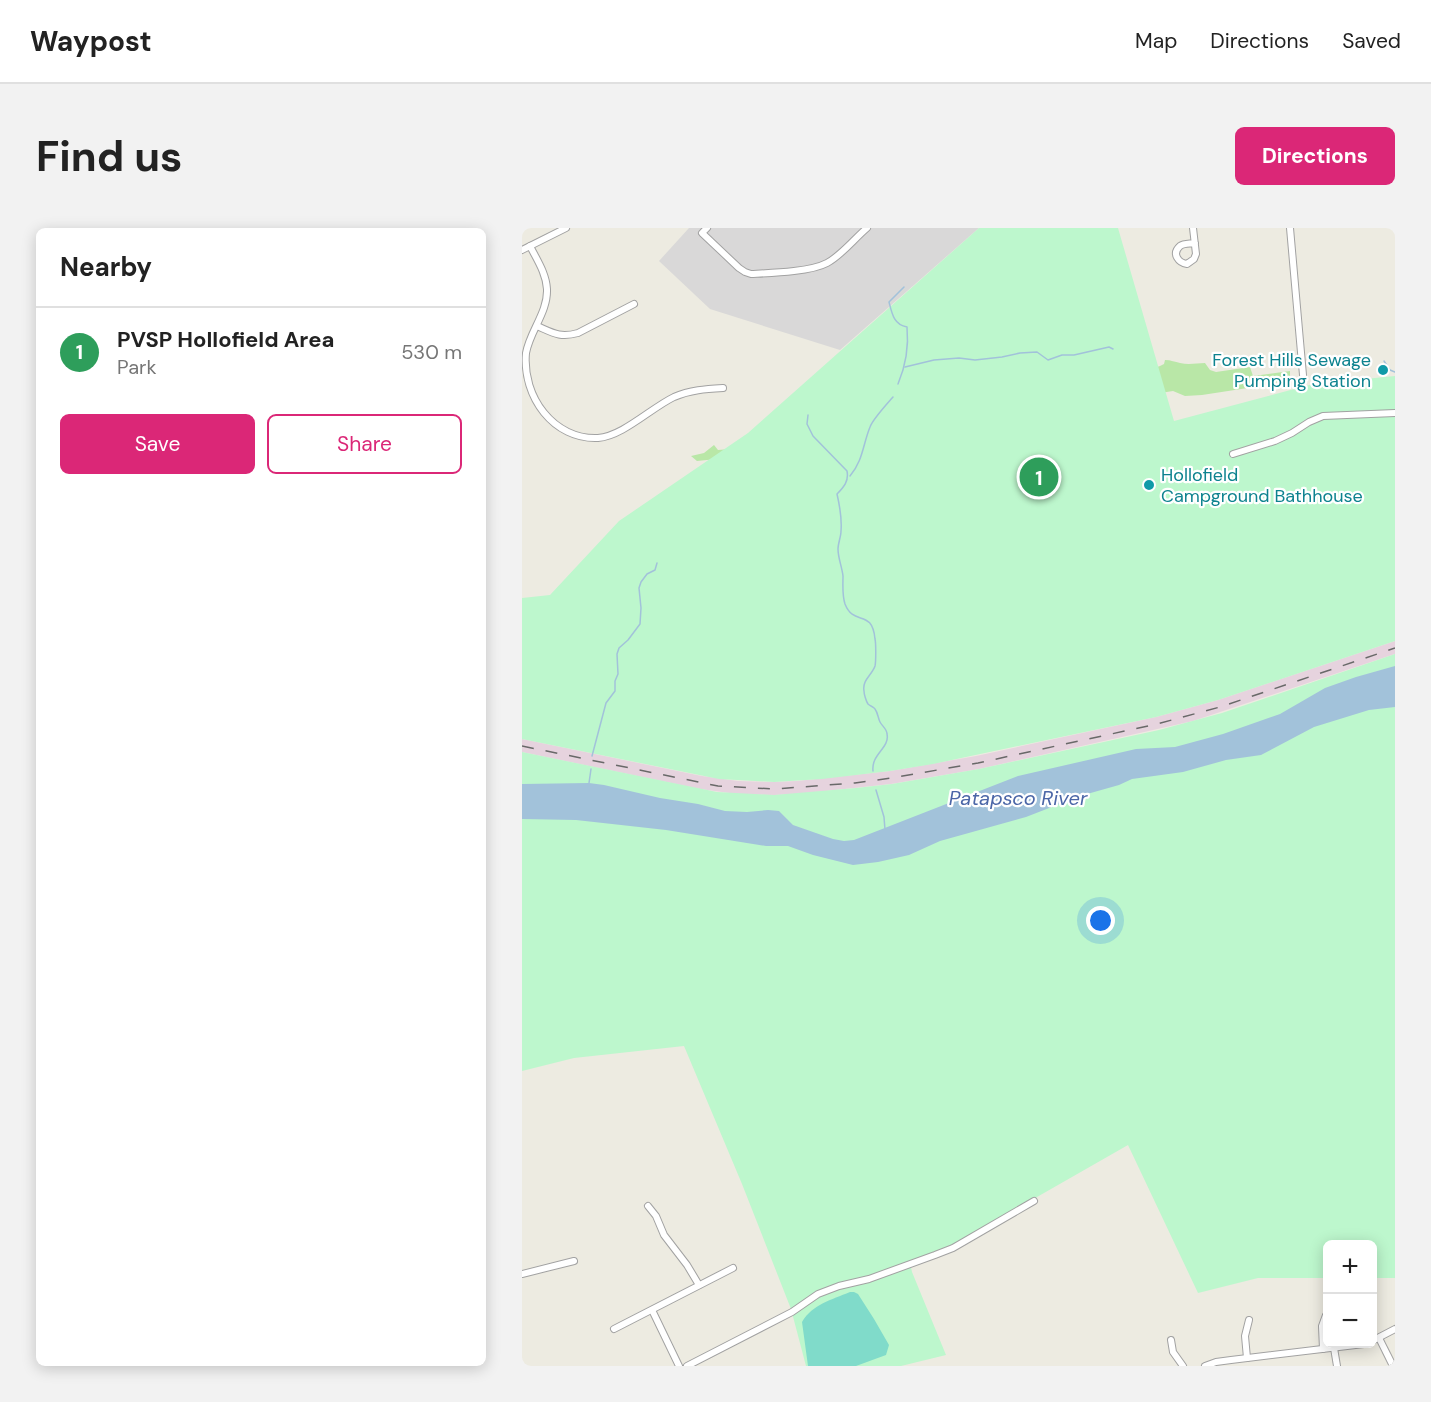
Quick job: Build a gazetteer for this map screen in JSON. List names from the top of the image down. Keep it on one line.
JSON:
{"water":["Patapsco River"],"places":["Forest Hills Sewage Pumping Station","Hollofield Campground Bathhouse"],"page":{"header":"Waypost","nav":["Map","Directions","Saved"],"buttons":["Directions",["Save","Share"]],"title":"Find us","heading":"Nearby","list":[{"mark":"1","name":"PVSP Hollofield Area","note":"Park","value":"530 m"}],"pins":"1","map_buttons":["+","−"]}}
